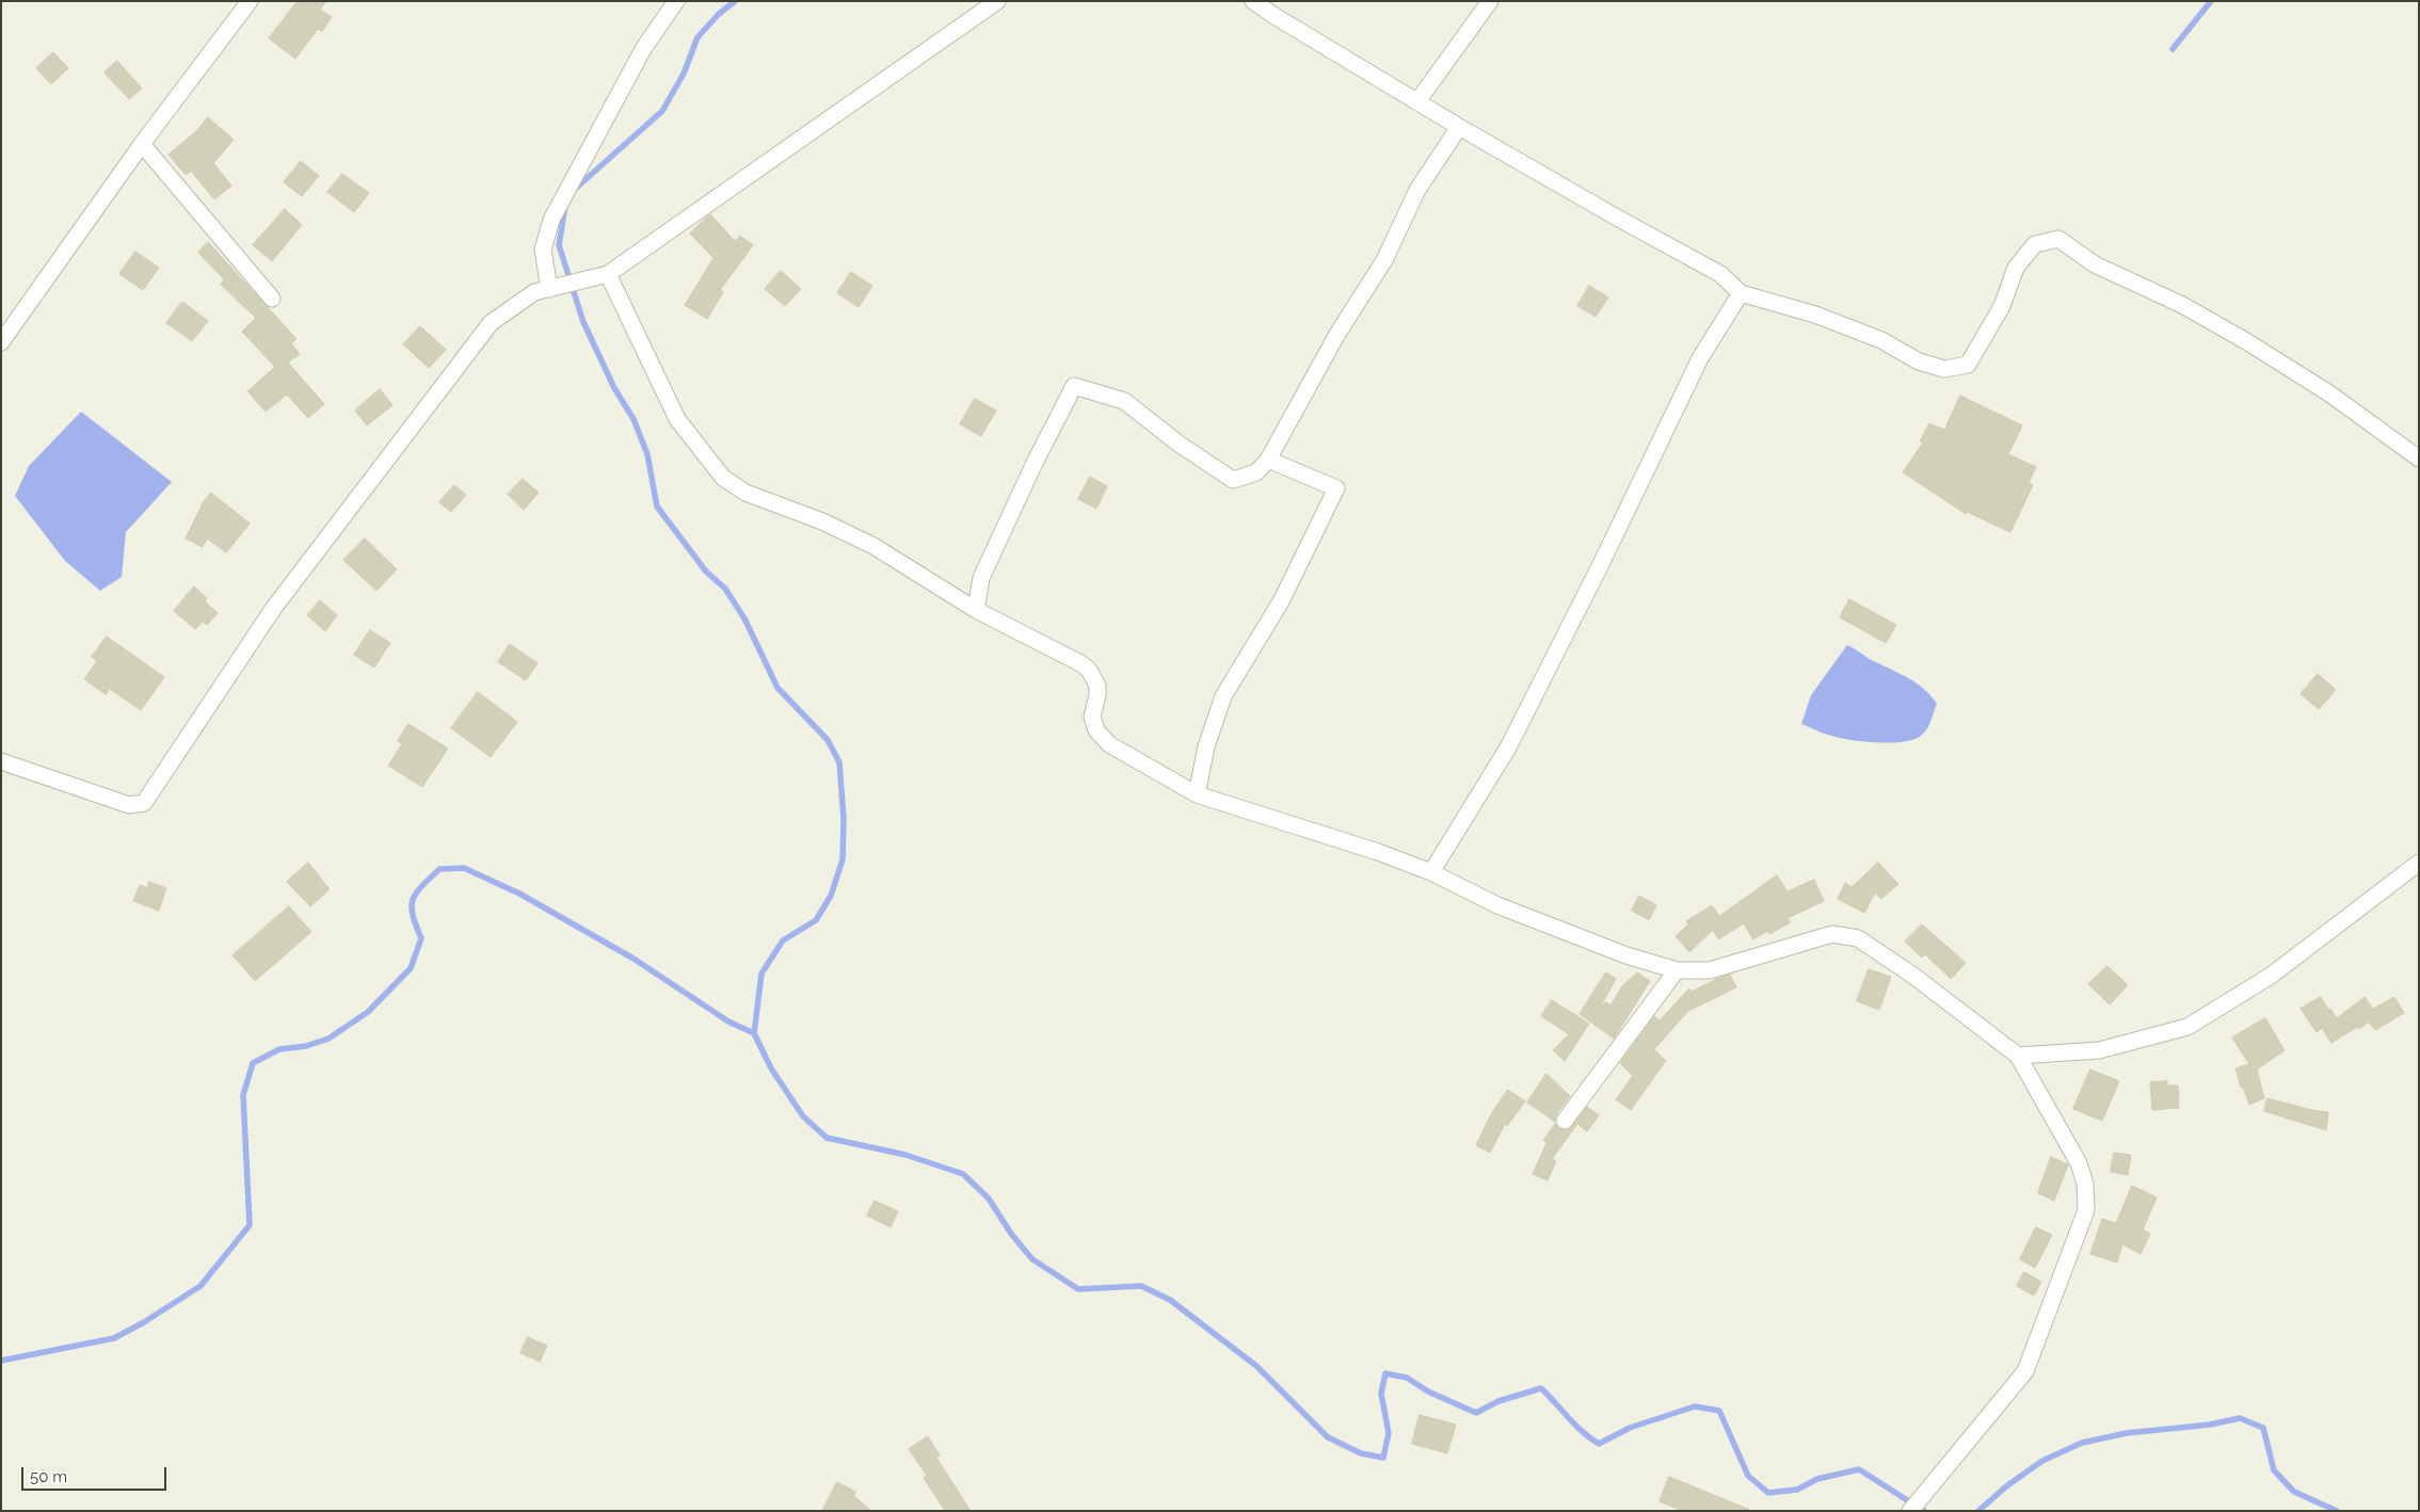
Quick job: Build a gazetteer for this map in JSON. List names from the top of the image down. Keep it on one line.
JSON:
{"scale_bar":"50 m"}
